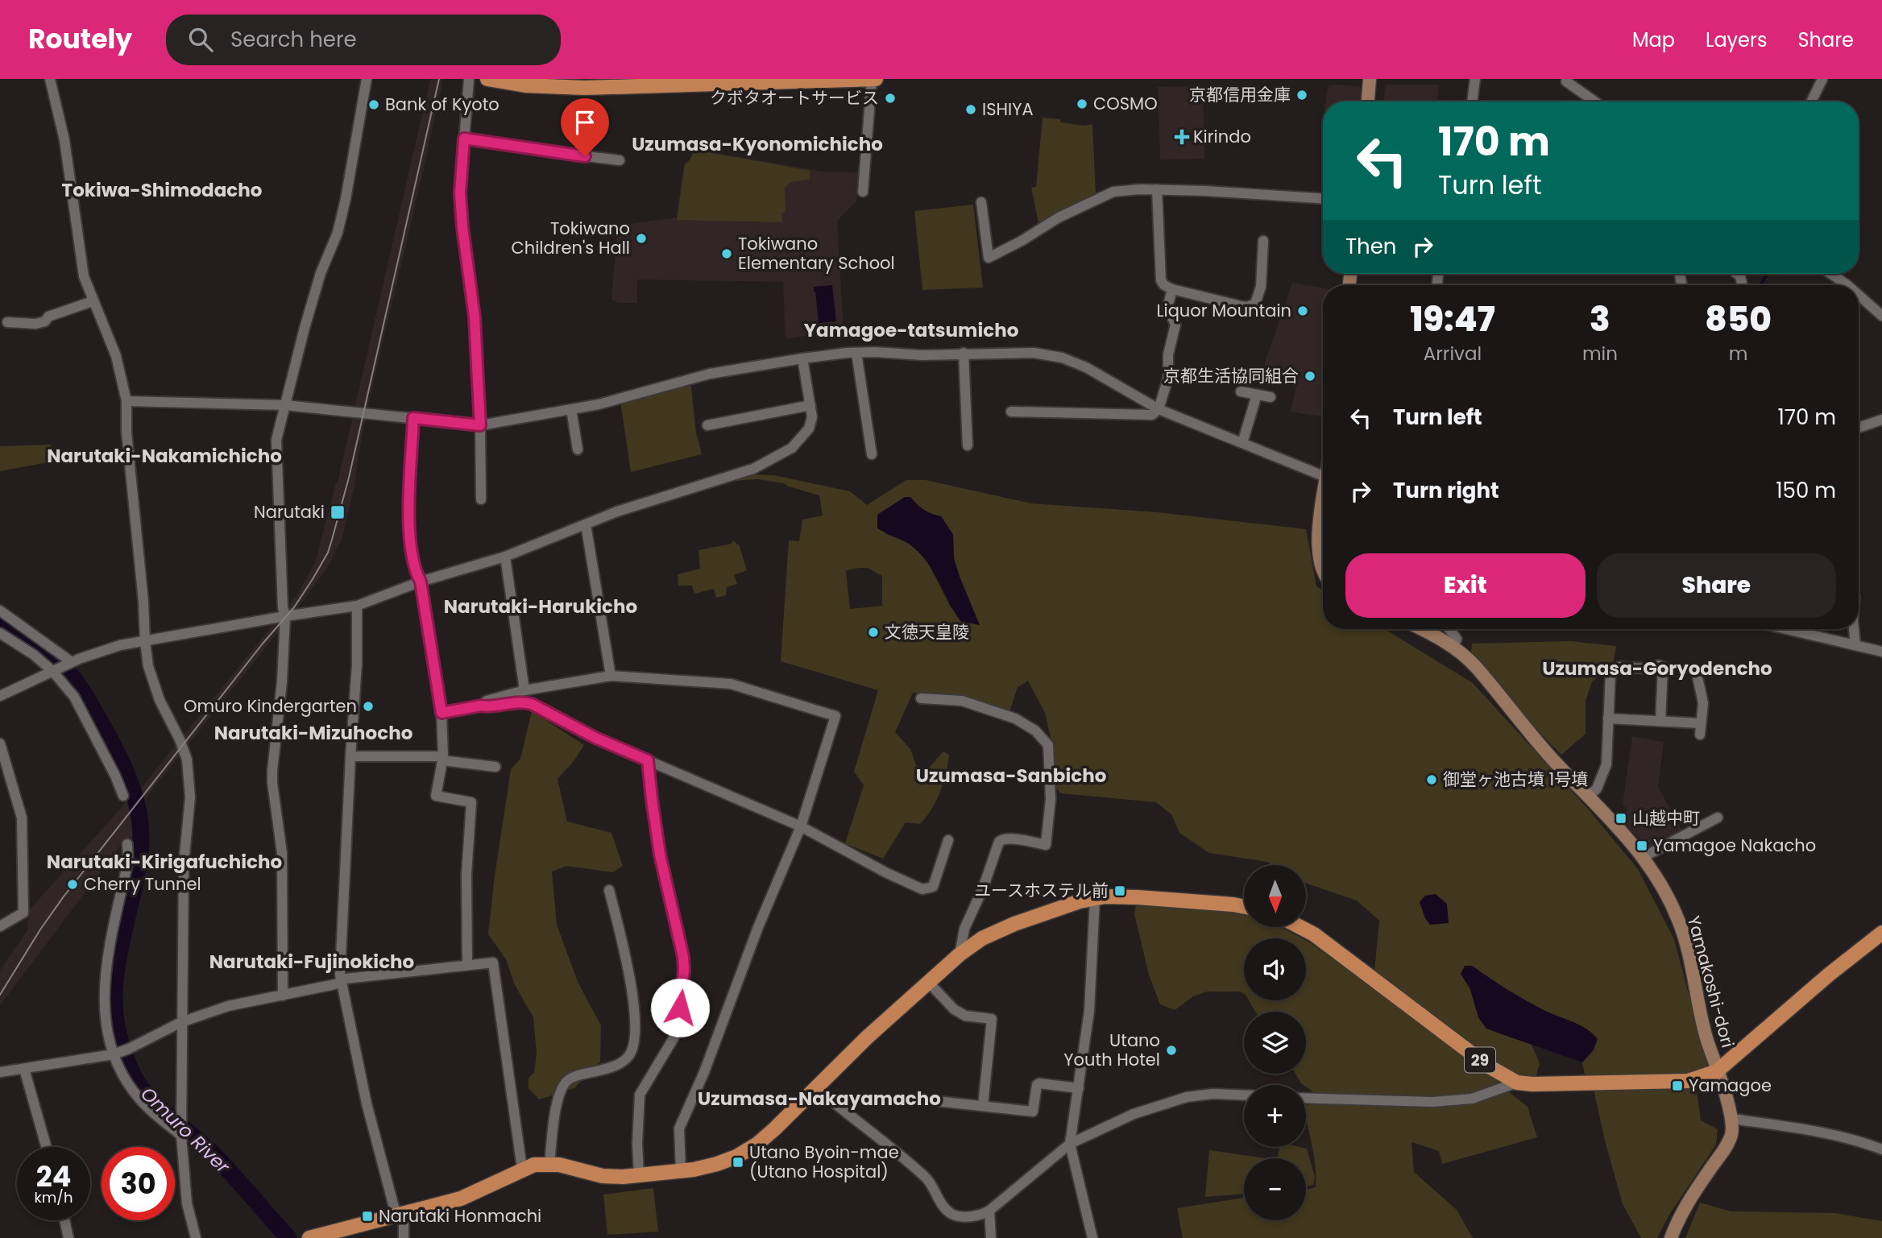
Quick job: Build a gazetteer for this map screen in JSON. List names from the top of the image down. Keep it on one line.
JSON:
{"streets":{"main road":["29"],"street":["Yamakoshi-dori"]},"crossings":[["Yamakoshi-dori","29"]],"districts":["Uzumasa-Kyonomichicho","Tokiwa-Shimodacho","Yamagoe-tatsumicho","Narutaki-Nakamichicho","Narutaki-Harukicho","Uzumasa-Goryodencho","Narutaki-Mizuhocho","Uzumasa-Sanbicho","Narutaki-Kirigafuchicho","Narutaki-Fujinokicho","Uzumasa-Nakayamacho"],"water":["Omuro River"],"places":{"other":["京都信用金庫","クボタオートサービス","COSMO","Bank of Kyoto","ISHIYA","Tokiwano Children's Hall","Tokiwano Elementary School","Liquor Mountain","京都生活協同組合","文徳天皇陵","Omuro Kindergarten","御堂ヶ池古墳 1号墳","Cherry Tunnel","Utano Youth Hotel"],"health":["Kirindo"],"transit":["Narutaki","山越中町","Yamagoe Nakacho","ユースホステル前","Yamagoe","Utano Byoin-mae (Utano Hospital)","Narutaki Honmachi"]},"north":"bottom","page":{"header":"Routely","search":"Search here","nav":["Map","Layers","Share"],"turn":["170 m","Turn left"],"then":"Then","eta":["19:47","Arrival","3","min","850","m"],"list":[{"name":"Turn left","value":"170 m"},{"name":"Turn right","value":"150 m"}],"buttons":["Exit","Share"],"map_buttons":["+","−"],"speed":"24 km/h","limit":"30"}}
